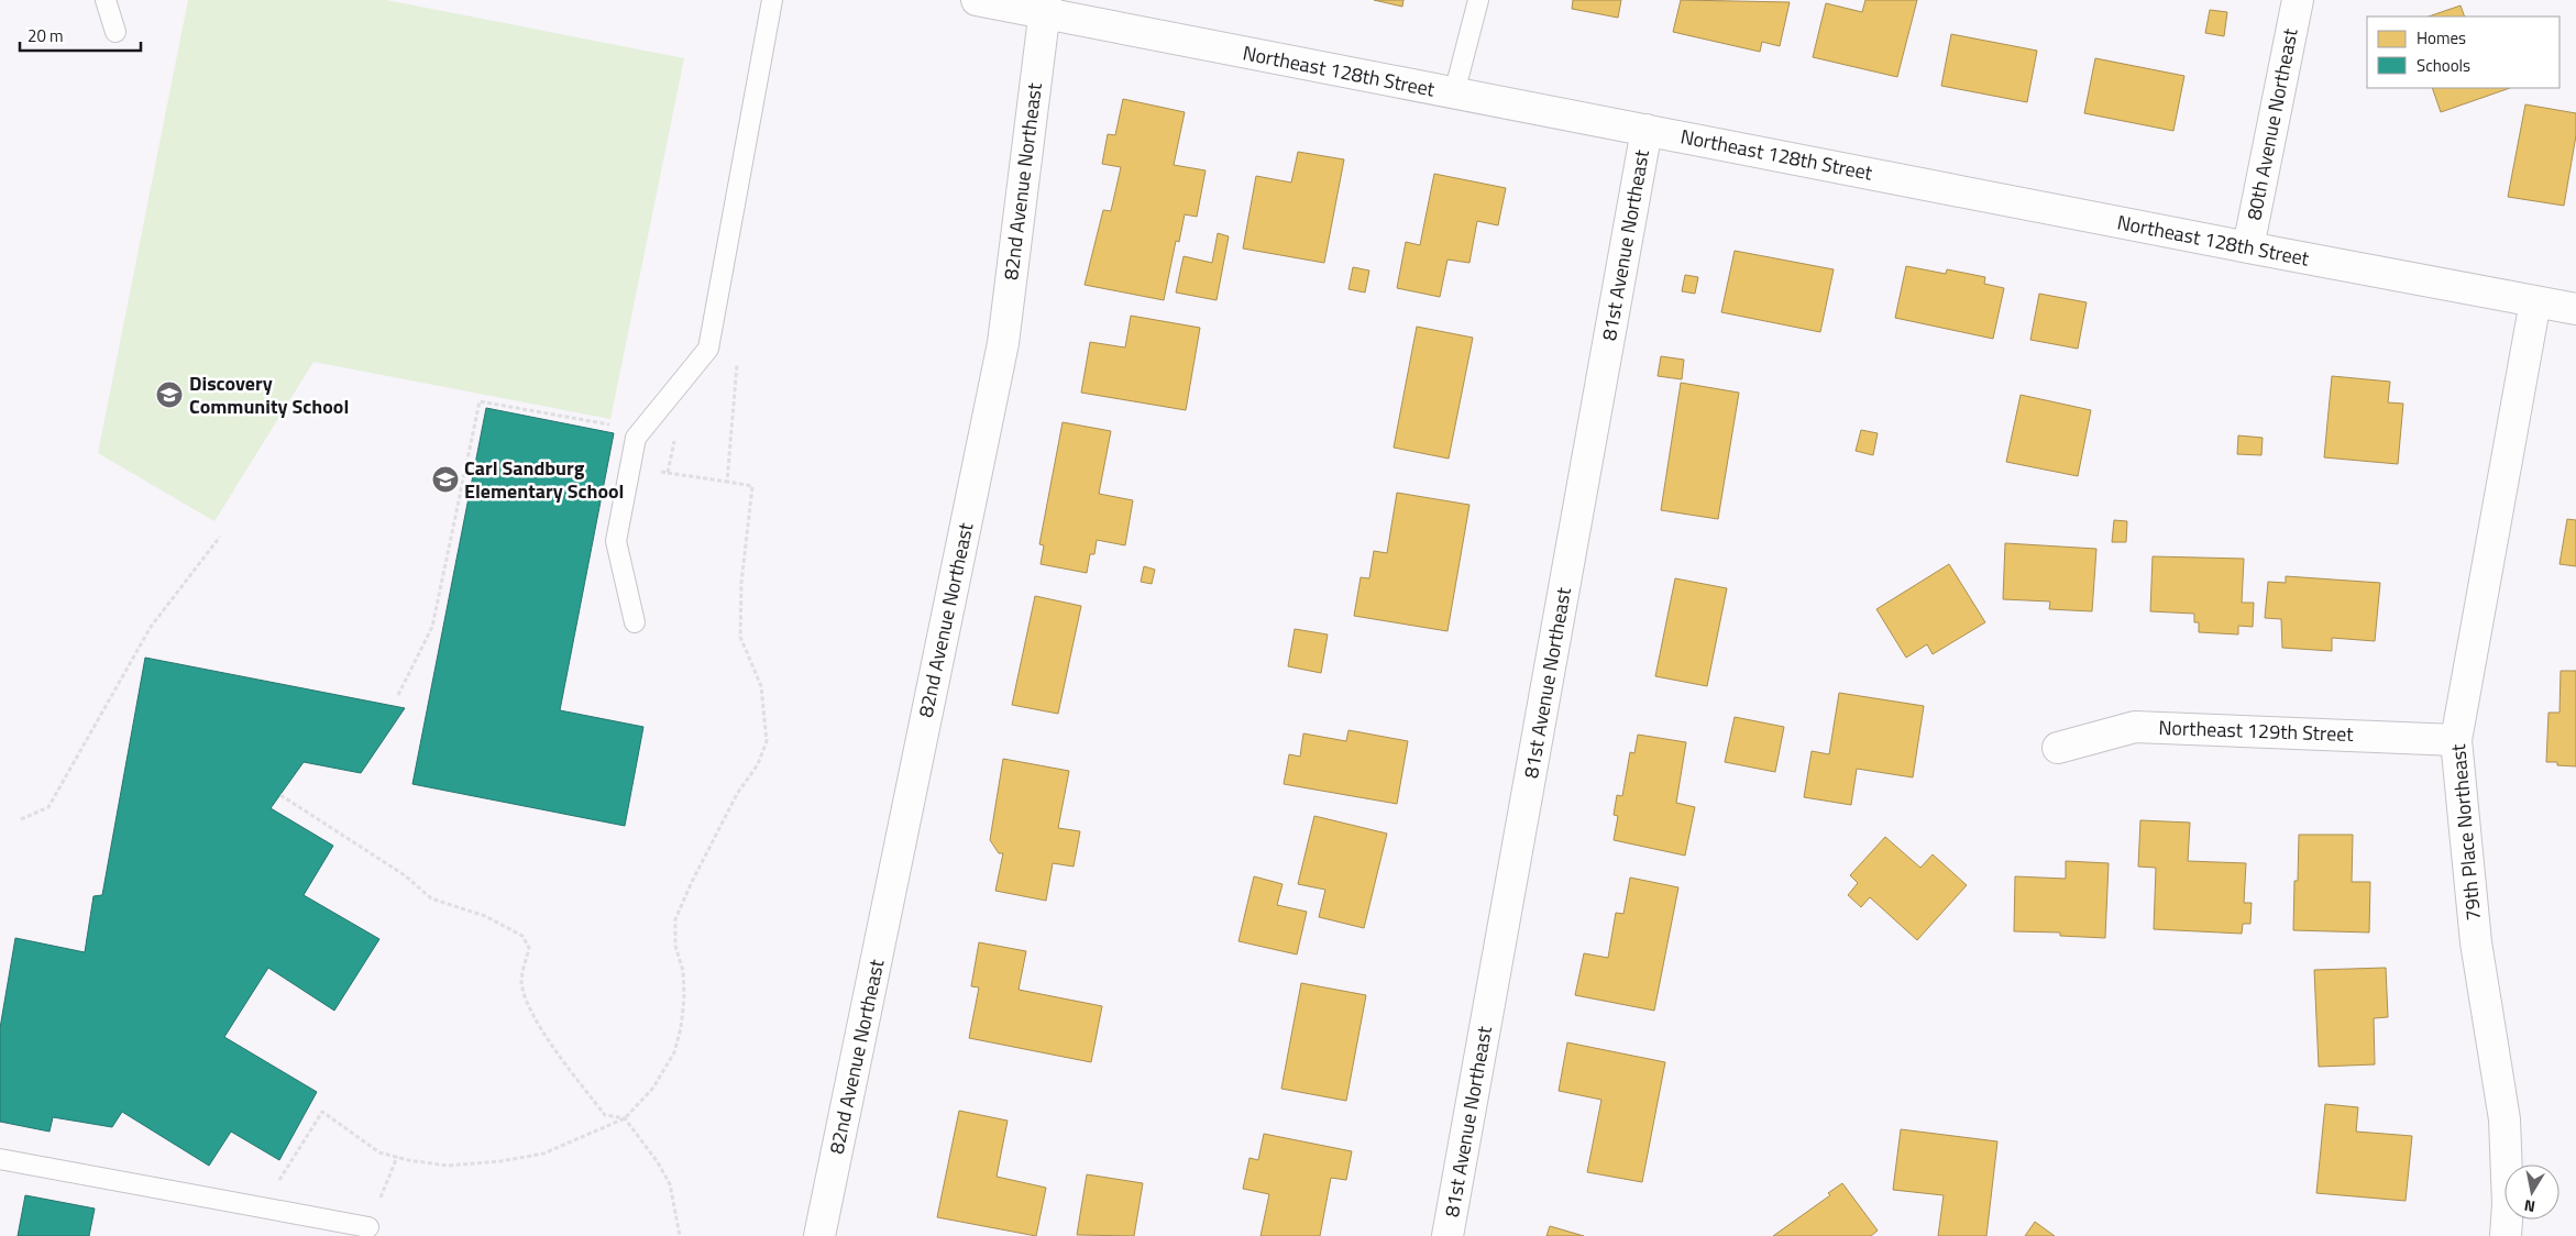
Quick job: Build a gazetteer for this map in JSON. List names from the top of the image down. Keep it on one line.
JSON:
{"streets":{"street":["Northeast 128th Street","80th Avenue Northeast","82nd Avenue Northeast","81st Avenue Northeast","Northeast 129th Street","79th Place Northeast"]},"crossings":[["Northeast 128th Street","80th Avenue Northeast"],["Northeast 128th Street","82nd Avenue Northeast"],["Northeast 128th Street","81st Avenue Northeast"],["Northeast 128th Street","79th Place Northeast"],["Northeast 129th Street","79th Place Northeast"]],"places":{"school or university":["Discovery Community School","Carl Sandburg Elementary School"]},"legend":["Homes","Schools"],"scale_bar":"20 m","north":"bottom"}
